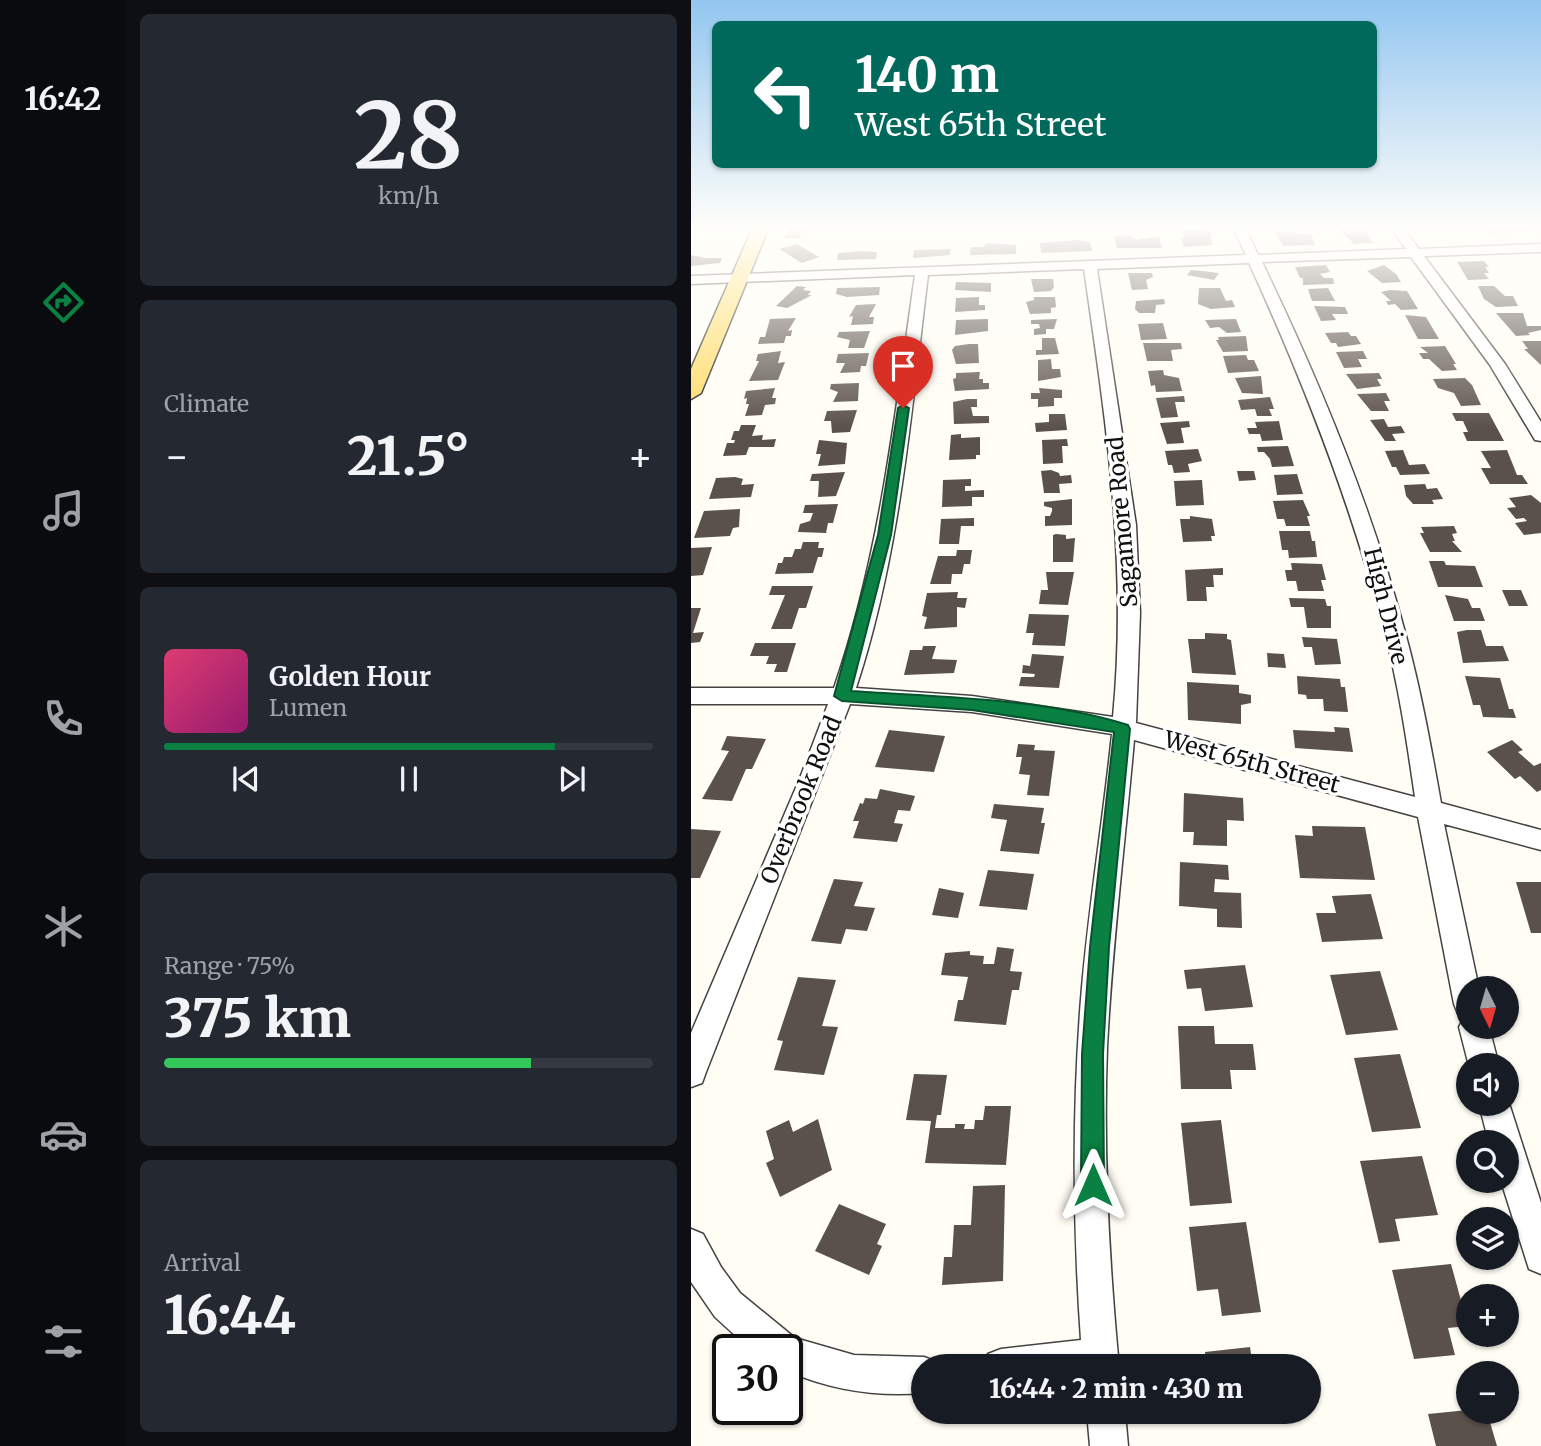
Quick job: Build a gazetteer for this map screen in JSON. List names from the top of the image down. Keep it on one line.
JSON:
{"streets":{"street":["Sagamore Road","High Drive","West 65th Street","Overbrook Road"]},"crossings":[["Sagamore Road","West 65th Street"],["High Drive","West 65th Street"],["West 65th Street","Overbrook Road"]],"north":"bottom","page":{"tabs":"16:42","tile":[["28","km/h"],"Climate",["Range · 75%","375 km"],["Arrival","16:44"]],"turn":["140 m","West 65th Street"],"heat":["−","21.5°","+"],"song":["Golden Hour","Lumen"],"map_buttons":["+","−"],"limit":"30","trip":"16:44 · 2 min · 430 m"}}
